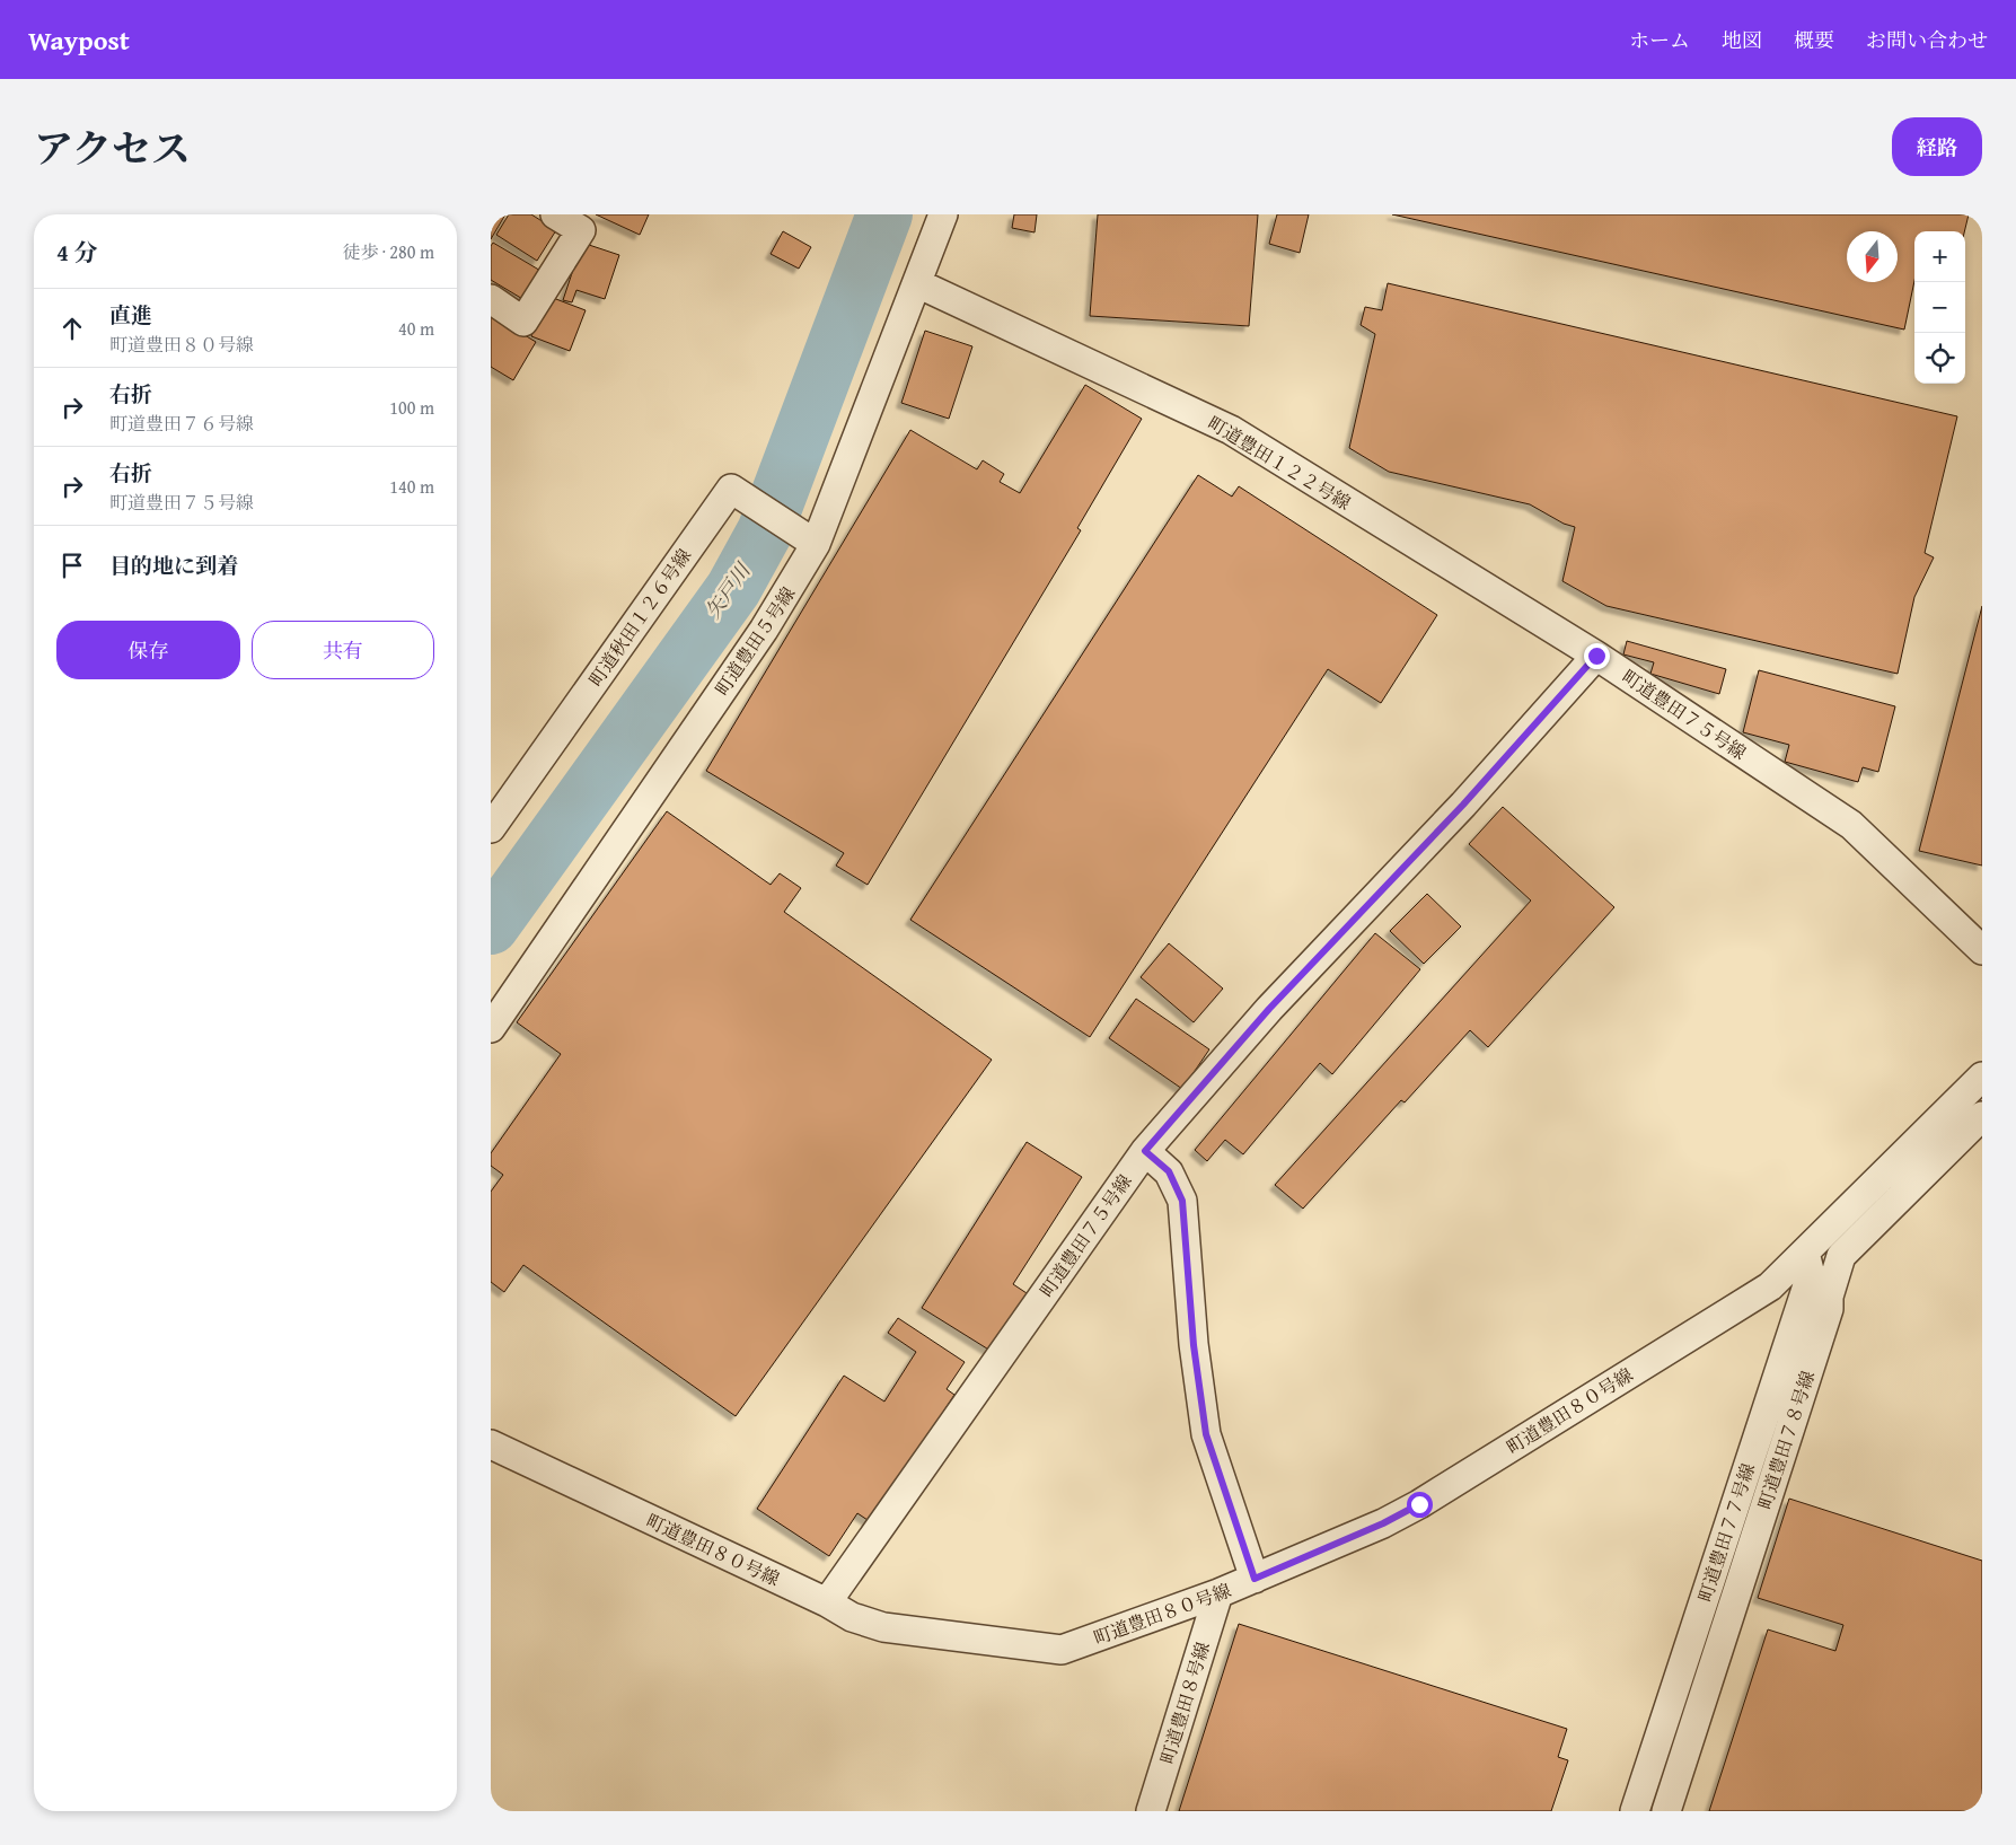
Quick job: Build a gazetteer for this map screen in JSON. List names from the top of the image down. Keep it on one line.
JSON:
{"streets":{"street":["町道豊田１２２号線","町道秋田１２６号線","町道豊田５号線","町道豊田７５号線","町道豊田８０号線","町道豊田７８号線","町道豊田７７号線","町道豊田８号線"]},"crossings":[["町道豊田１２２号線","町道豊田５号線"],["町道豊田１２２号線","町道豊田７５号線"],["町道秋田１２６号線","町道豊田５号線"],["町道豊田７５号線","町道豊田８０号線"],["町道豊田８０号線","町道豊田７７号線"],["町道豊田８０号線","町道豊田８号線"]],"water":["矢戸川"],"north":"bottom","page":{"header":"Waypost","nav":["ホーム","地図","概要","お問い合わせ"],"title":"アクセス","buttons":["経路",["保存","共有"]],"heading":["4 分","徒歩 · 280 m"],"map_buttons":["+","−"],"list":[["直進","町道豊田８０号線","40 m"],["右折","町道豊田７６号線","100 m"],["右折","町道豊田７５号線","140 m"],"目的地に到着"]}}
